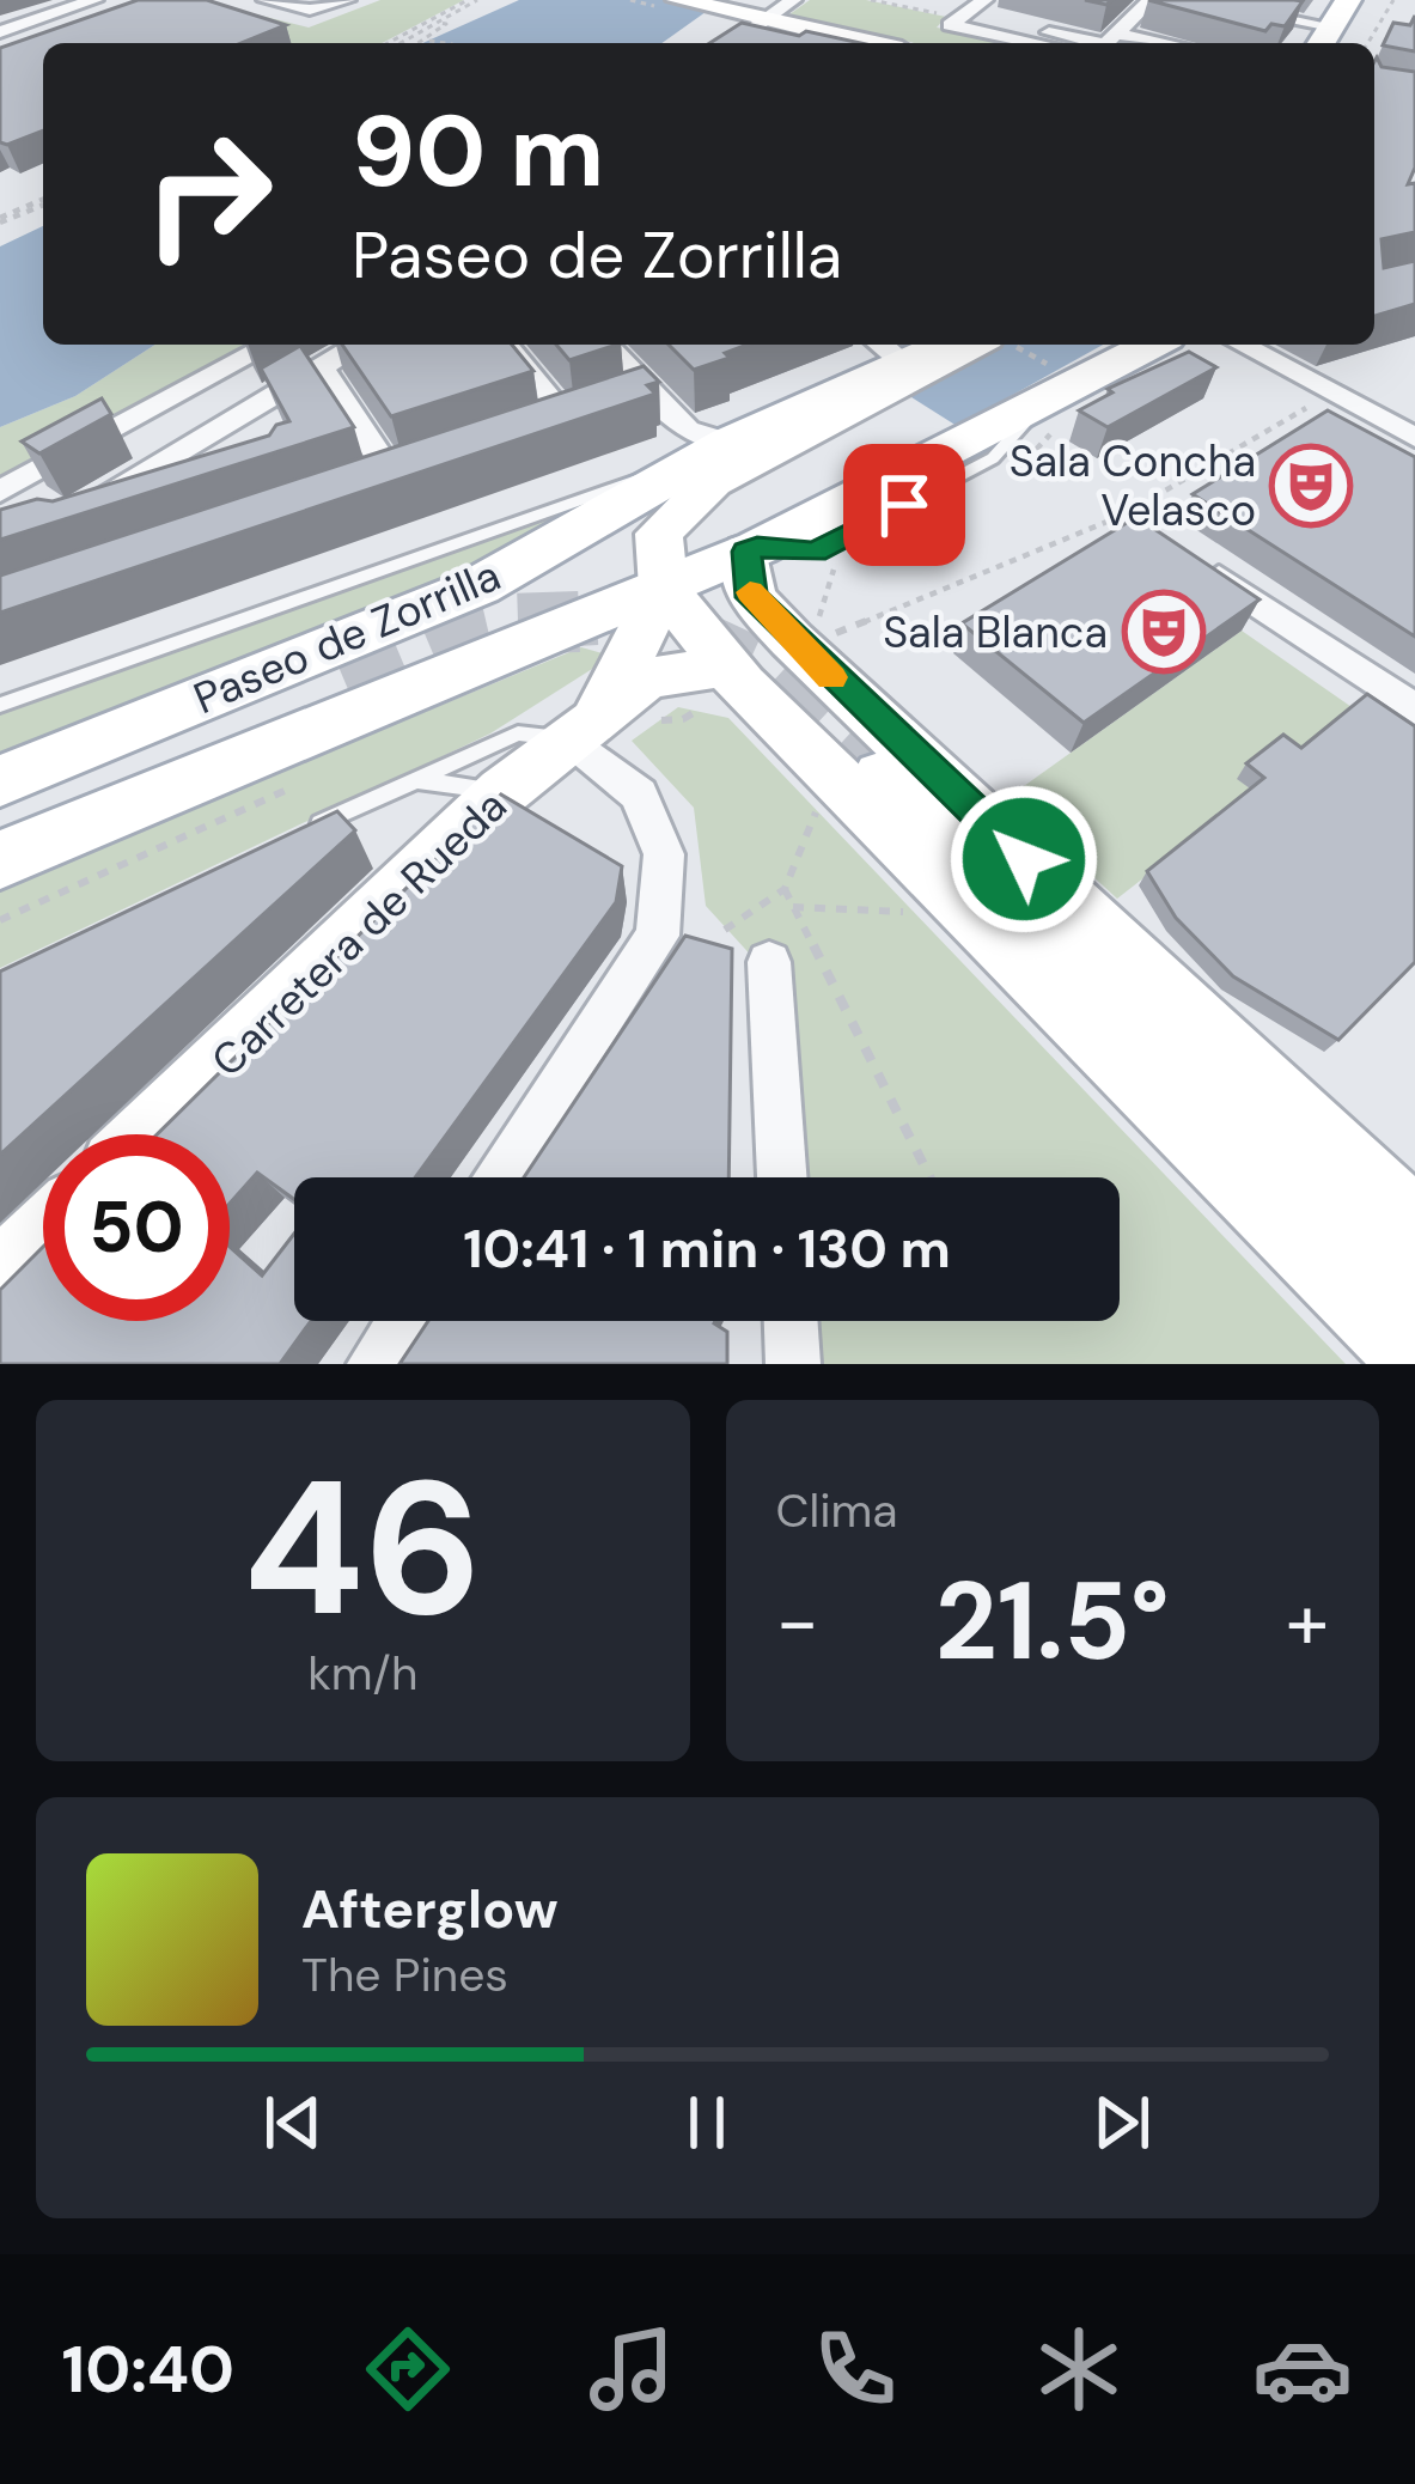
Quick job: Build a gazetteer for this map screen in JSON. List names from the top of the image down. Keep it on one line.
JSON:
{"streets":{"main road":["Paseo de Zorrilla","Carretera de Rueda"]},"crossings":[["Paseo de Zorrilla","Carretera de Rueda"]],"places":{"theatre":["Sala Concha Velasco","Sala Blanca"]},"page":{"turn":["90 m","Paseo de Zorrilla"],"limit":"50","trip":"10:41 · 1 min · 130 m","tile":[["46","km/h"],"Clima"],"heat":["−","21.5°","+"],"song":["Afterglow","The Pines"],"tabs":"10:40"}}
